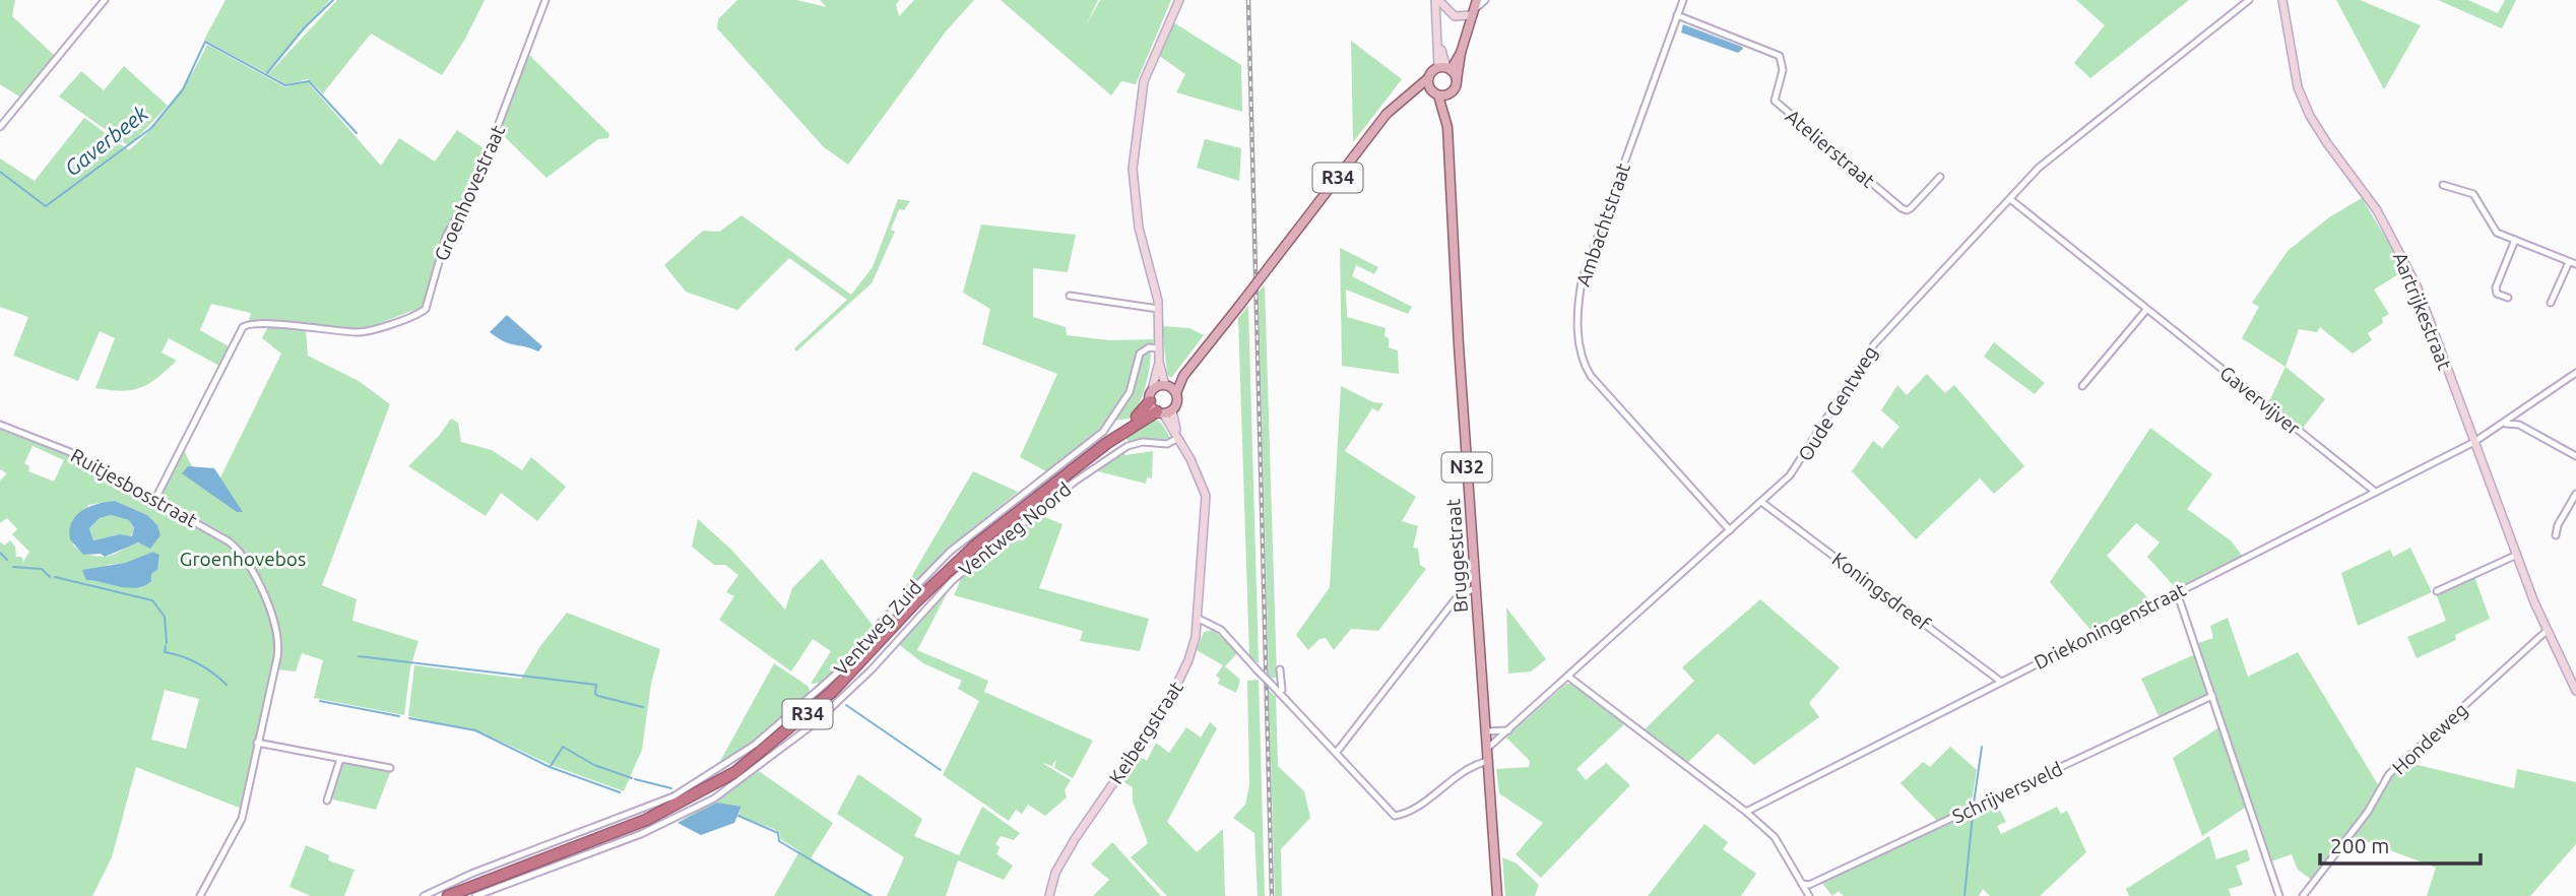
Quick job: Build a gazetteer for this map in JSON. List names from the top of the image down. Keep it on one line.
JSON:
{"streets":{"highway":["R34"],"main road":["N32","Bruggestraat"],"street":["Atelierstraat","Groenhovestraat","Ambachtstraat","Aartrijkestraat","Gavervijver","Oude Gentweg","Ruitjesbosstraat","Ventweg Noord","Koningsdreef","Driekoningenstraat","Ventweg Zuid","Keibergstraat","Hondeweg","Schrijversveld"]},"crossings":[["Atelierstraat","Ambachtstraat"],["R34","Bruggestraat"],["R34","Keibergstraat"],["Groenhovestraat","Ruitjesbosstraat"],["Ambachtstraat","Oude Gentweg"],["Aartrijkestraat","Driekoningenstraat"],["Aartrijkestraat","Hondeweg"],["Gavervijver","Oude Gentweg"],["Gavervijver","Driekoningenstraat"],["Oude Gentweg","Bruggestraat"],["Oude Gentweg","Koningsdreef"],["Ventweg Noord","Keibergstraat"],["Koningsdreef","Driekoningenstraat"]],"water":["Gaverbeek"],"parks":["Groenhovebos"],"scale_bar":"200 m"}
